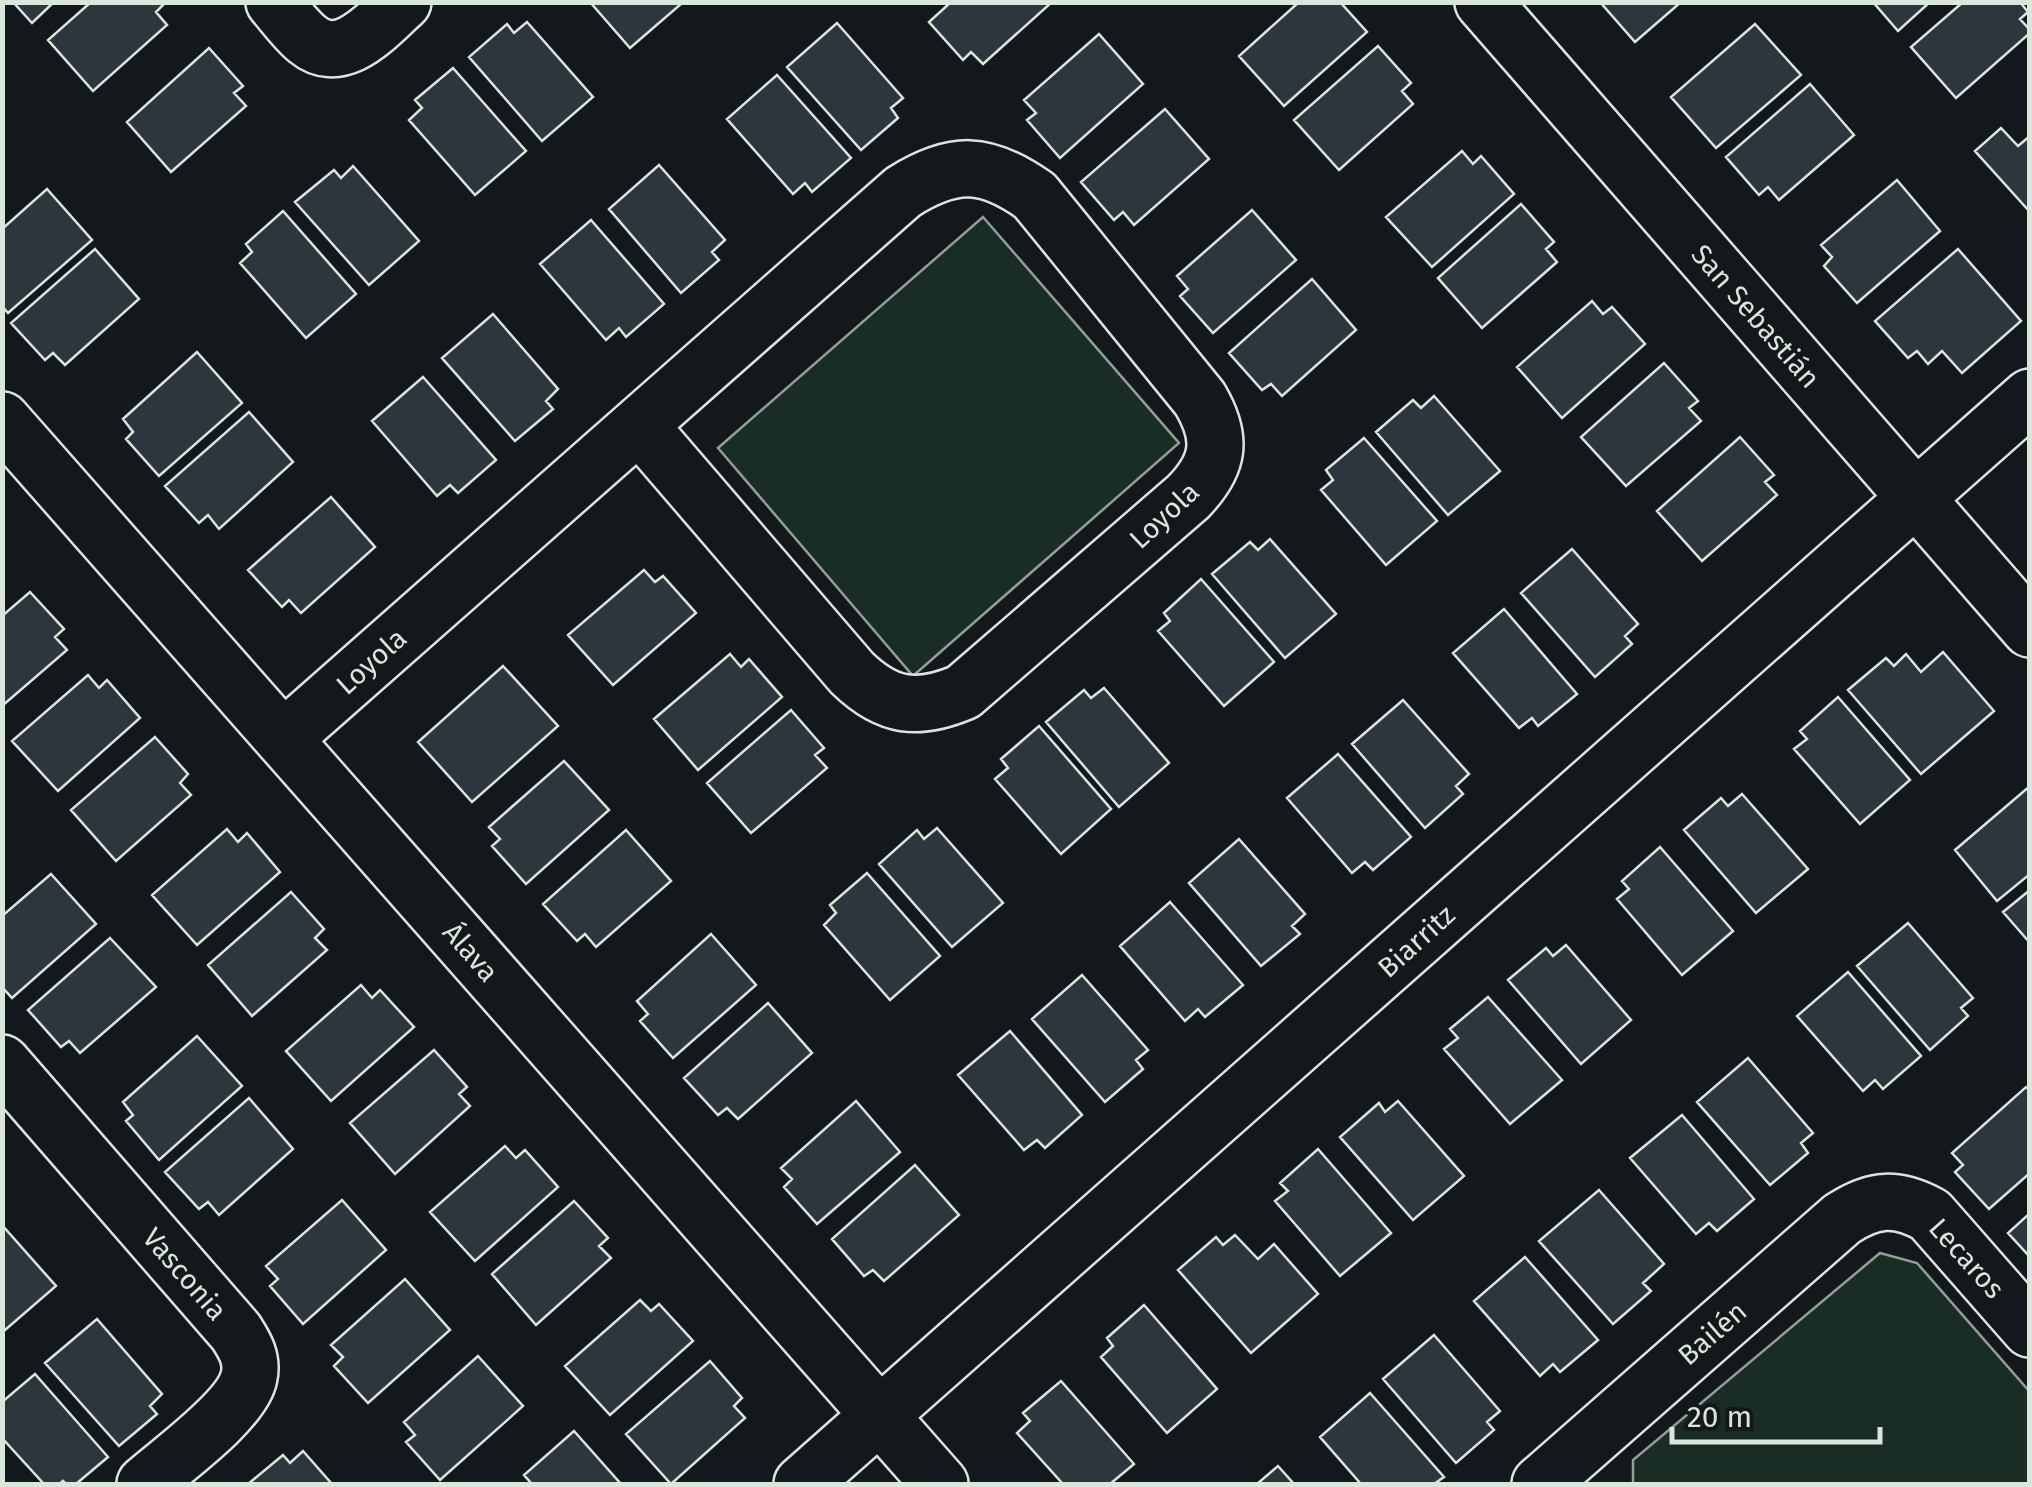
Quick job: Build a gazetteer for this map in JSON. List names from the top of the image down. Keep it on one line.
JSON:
{"streets":{"street":["San Sebastián","Loyola","Biarritz","Álava","Lecaros","Vasconia","Bailén"]},"crossings":[["San Sebastián","Biarritz"],["Loyola","Álava"],["Biarritz","Álava"],["Lecaros","Bailén"]],"scale_bar":"20 m"}
